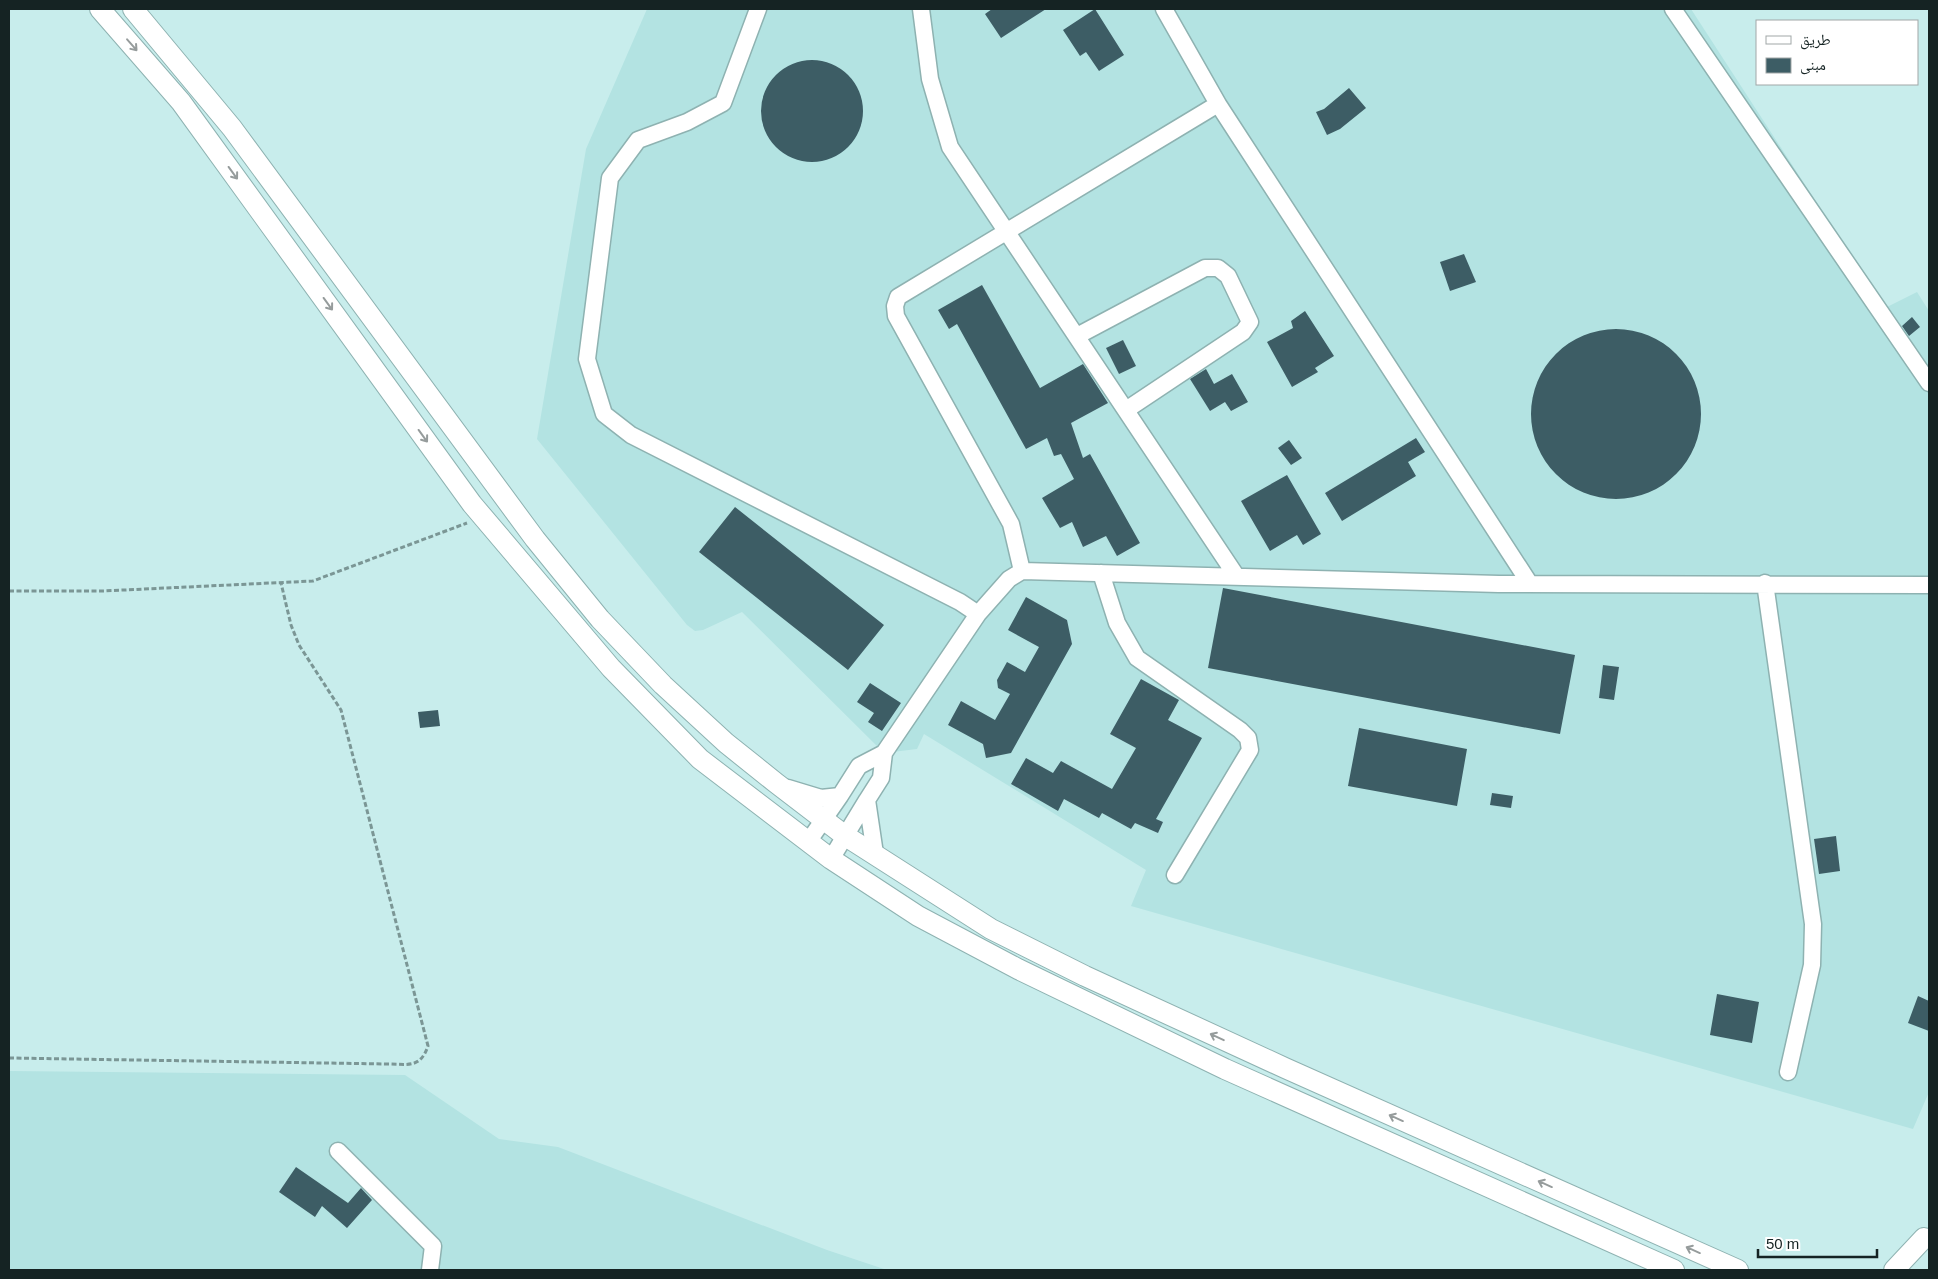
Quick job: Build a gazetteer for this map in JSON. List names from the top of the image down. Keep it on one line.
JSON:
{"legend":["طريق","مبنى"],"scale_bar":"50 m"}
